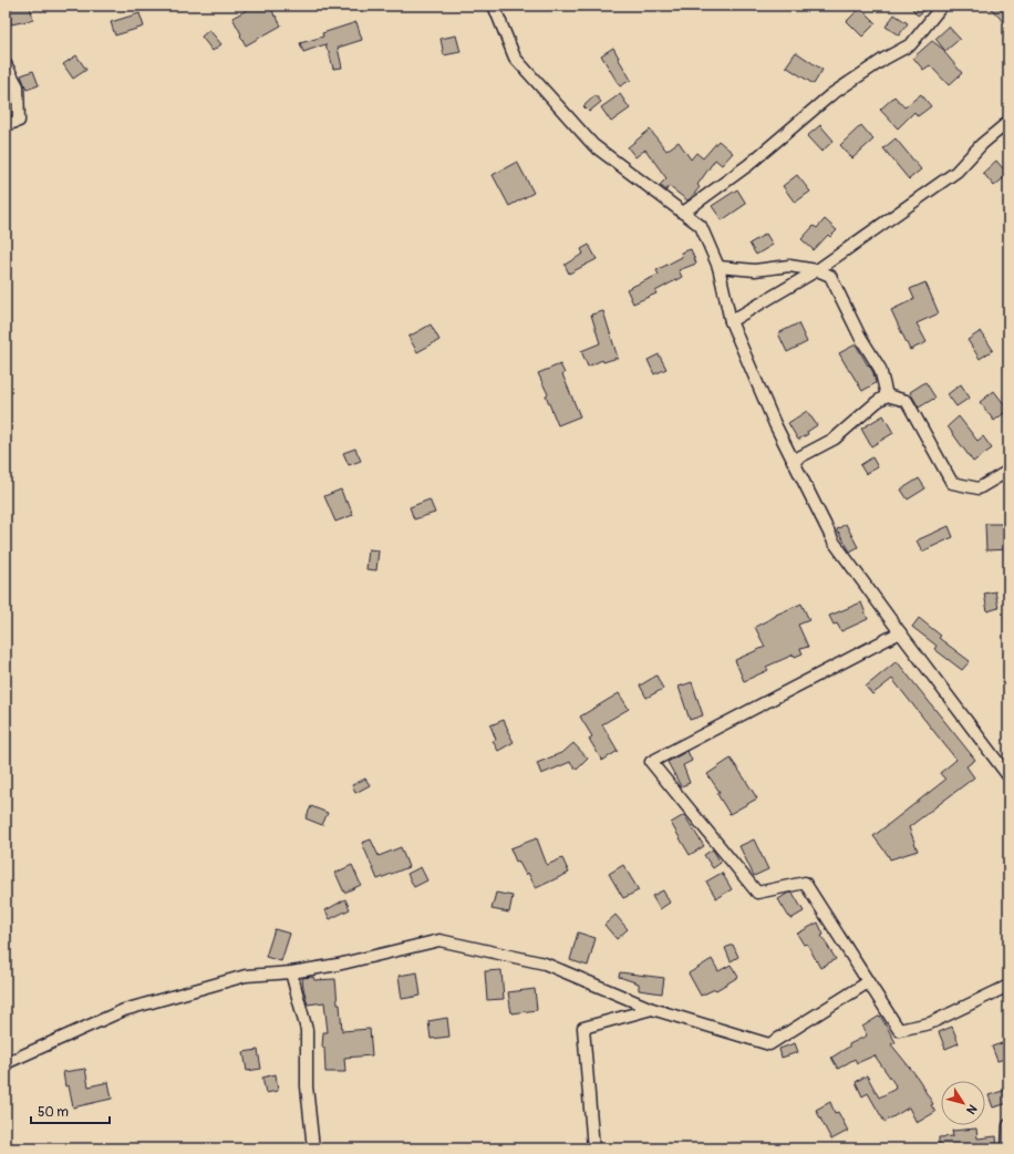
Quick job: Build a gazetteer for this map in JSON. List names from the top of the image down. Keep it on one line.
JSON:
{"scale_bar":"50 m","north":"bottom right"}
